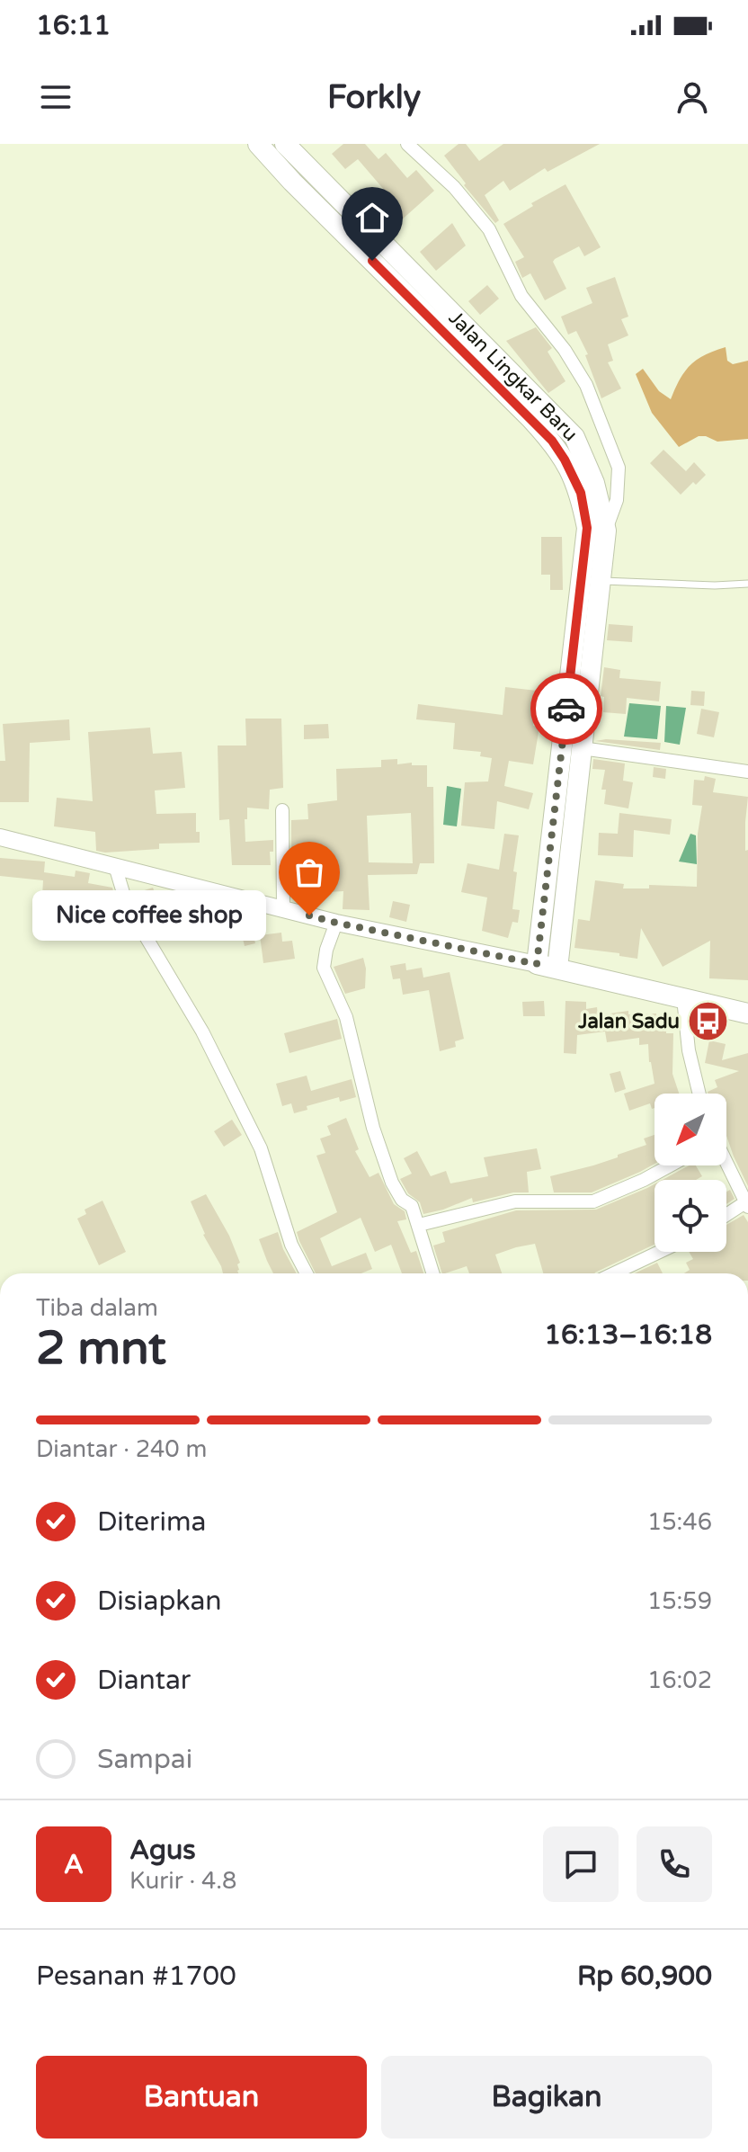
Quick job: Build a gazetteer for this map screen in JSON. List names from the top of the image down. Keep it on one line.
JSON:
{"streets":{"highway":["Jalan Lingkar Baru"]},"places":{"other":["Nice coffee shop"],"bus stop":["Jalan Sadu"]},"north":"bottom left","page":{"status":"16:11","header":"Forkly","bubble":"Nice coffee shop","heading":["2 mnt","Tiba dalam","16:13–16:18"],"panel":["Agus","Kurir · 4.8","Pesanan #1700","Rp 60,900"],"bar":"Diantar · 240 m","list":[["Diterima","15:46"],["Disiapkan","15:59"],["Diantar","16:02"],"Sampai"],"round":"A","buttons":["Bantuan","Bagikan"]}}
